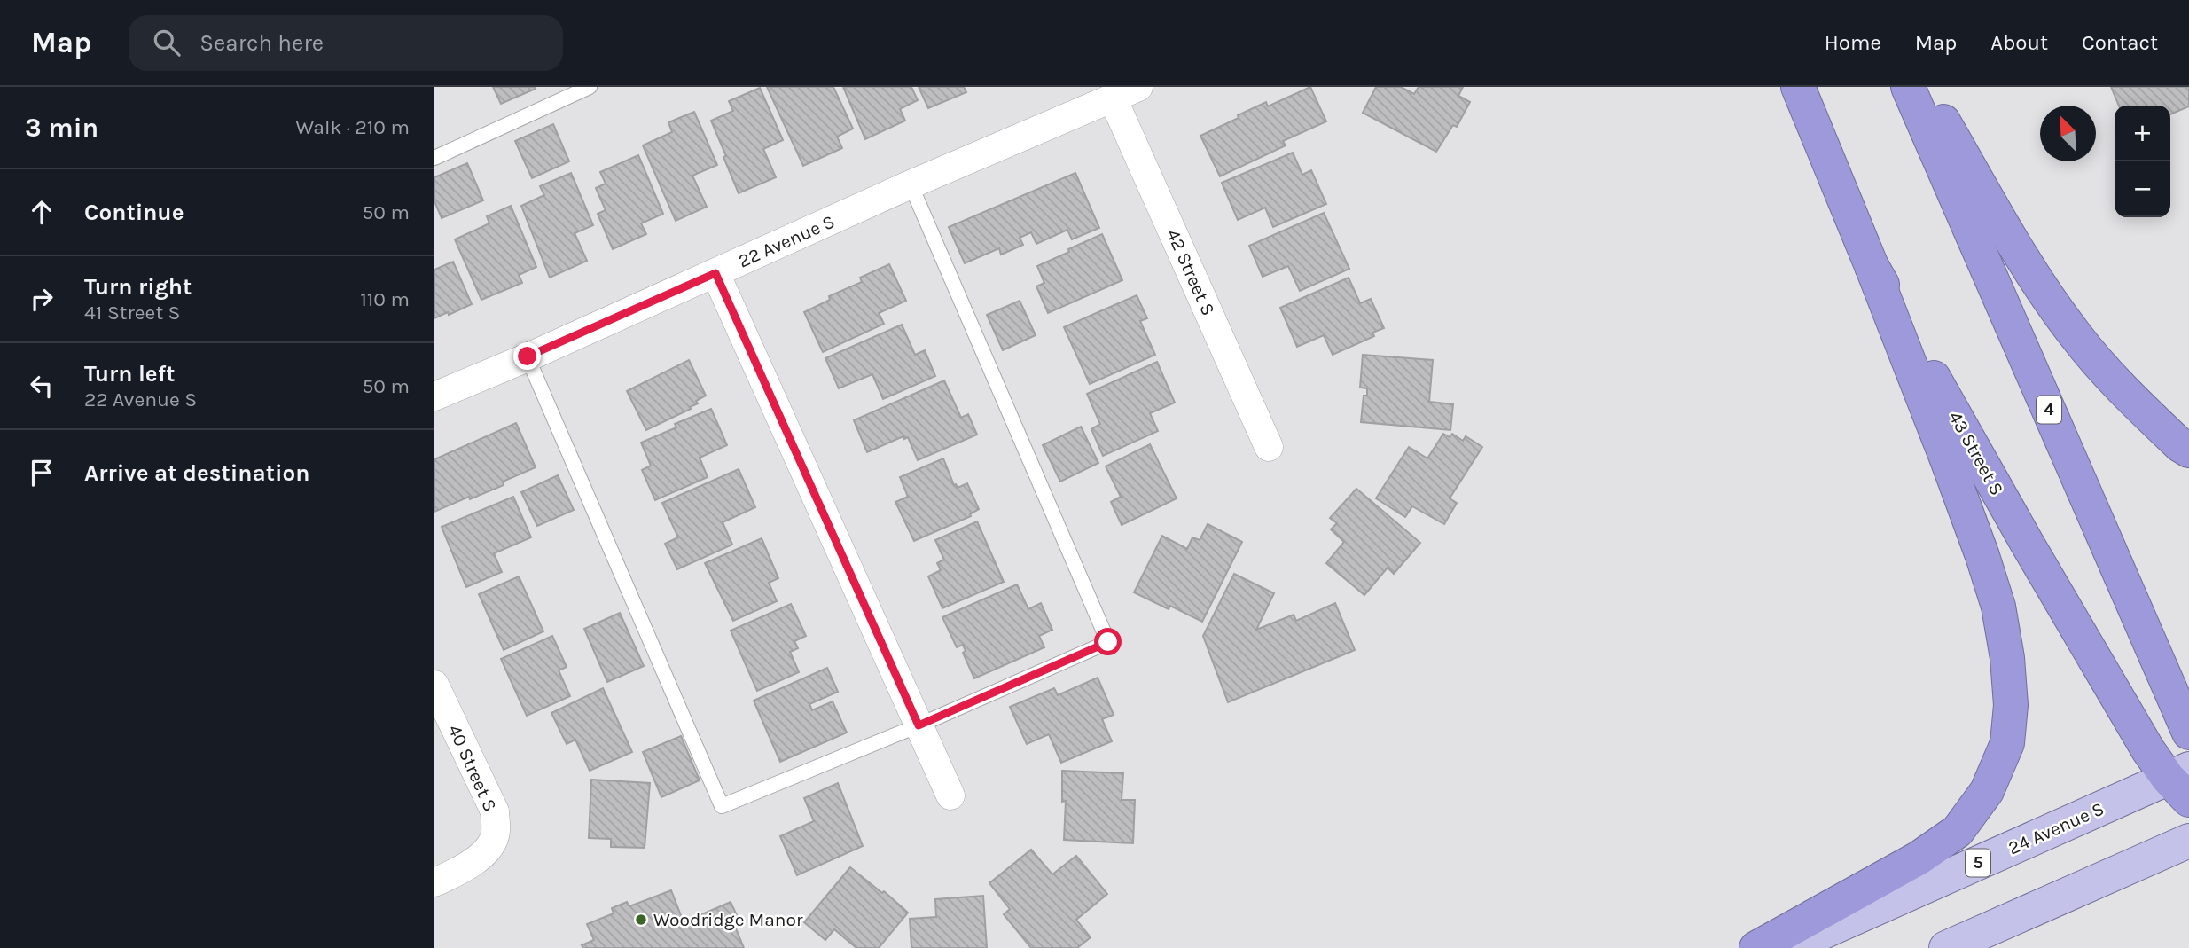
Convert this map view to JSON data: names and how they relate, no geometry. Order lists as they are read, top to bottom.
{
  "streets": {
    "highway": ["4", "43 Street S"],
    "main road": ["24 Avenue S", "5"],
    "street": ["22 Avenue S", "42 Street S", "40 Street S"]
  },
  "crossings": [
    ["22 Avenue S", "42 Street S"],
    ["43 Street S", "24 Avenue S"]
  ],
  "places": ["Woodridge Manor"],
  "north": "top left",
  "page": {
    "header": "Map",
    "search": "Search here",
    "nav": [
      "Home",
      "Map",
      "About",
      "Contact"
    ],
    "heading": ["3 min", "Walk · 210 m"],
    "map_buttons": ["+", "−"],
    "list": [
      ["Continue", "50 m"],
      ["Turn right", "41 Street S", "110 m"],
      ["Turn left", "22 Avenue S", "50 m"],
      "Arrive at destination"
    ]
  }
}
